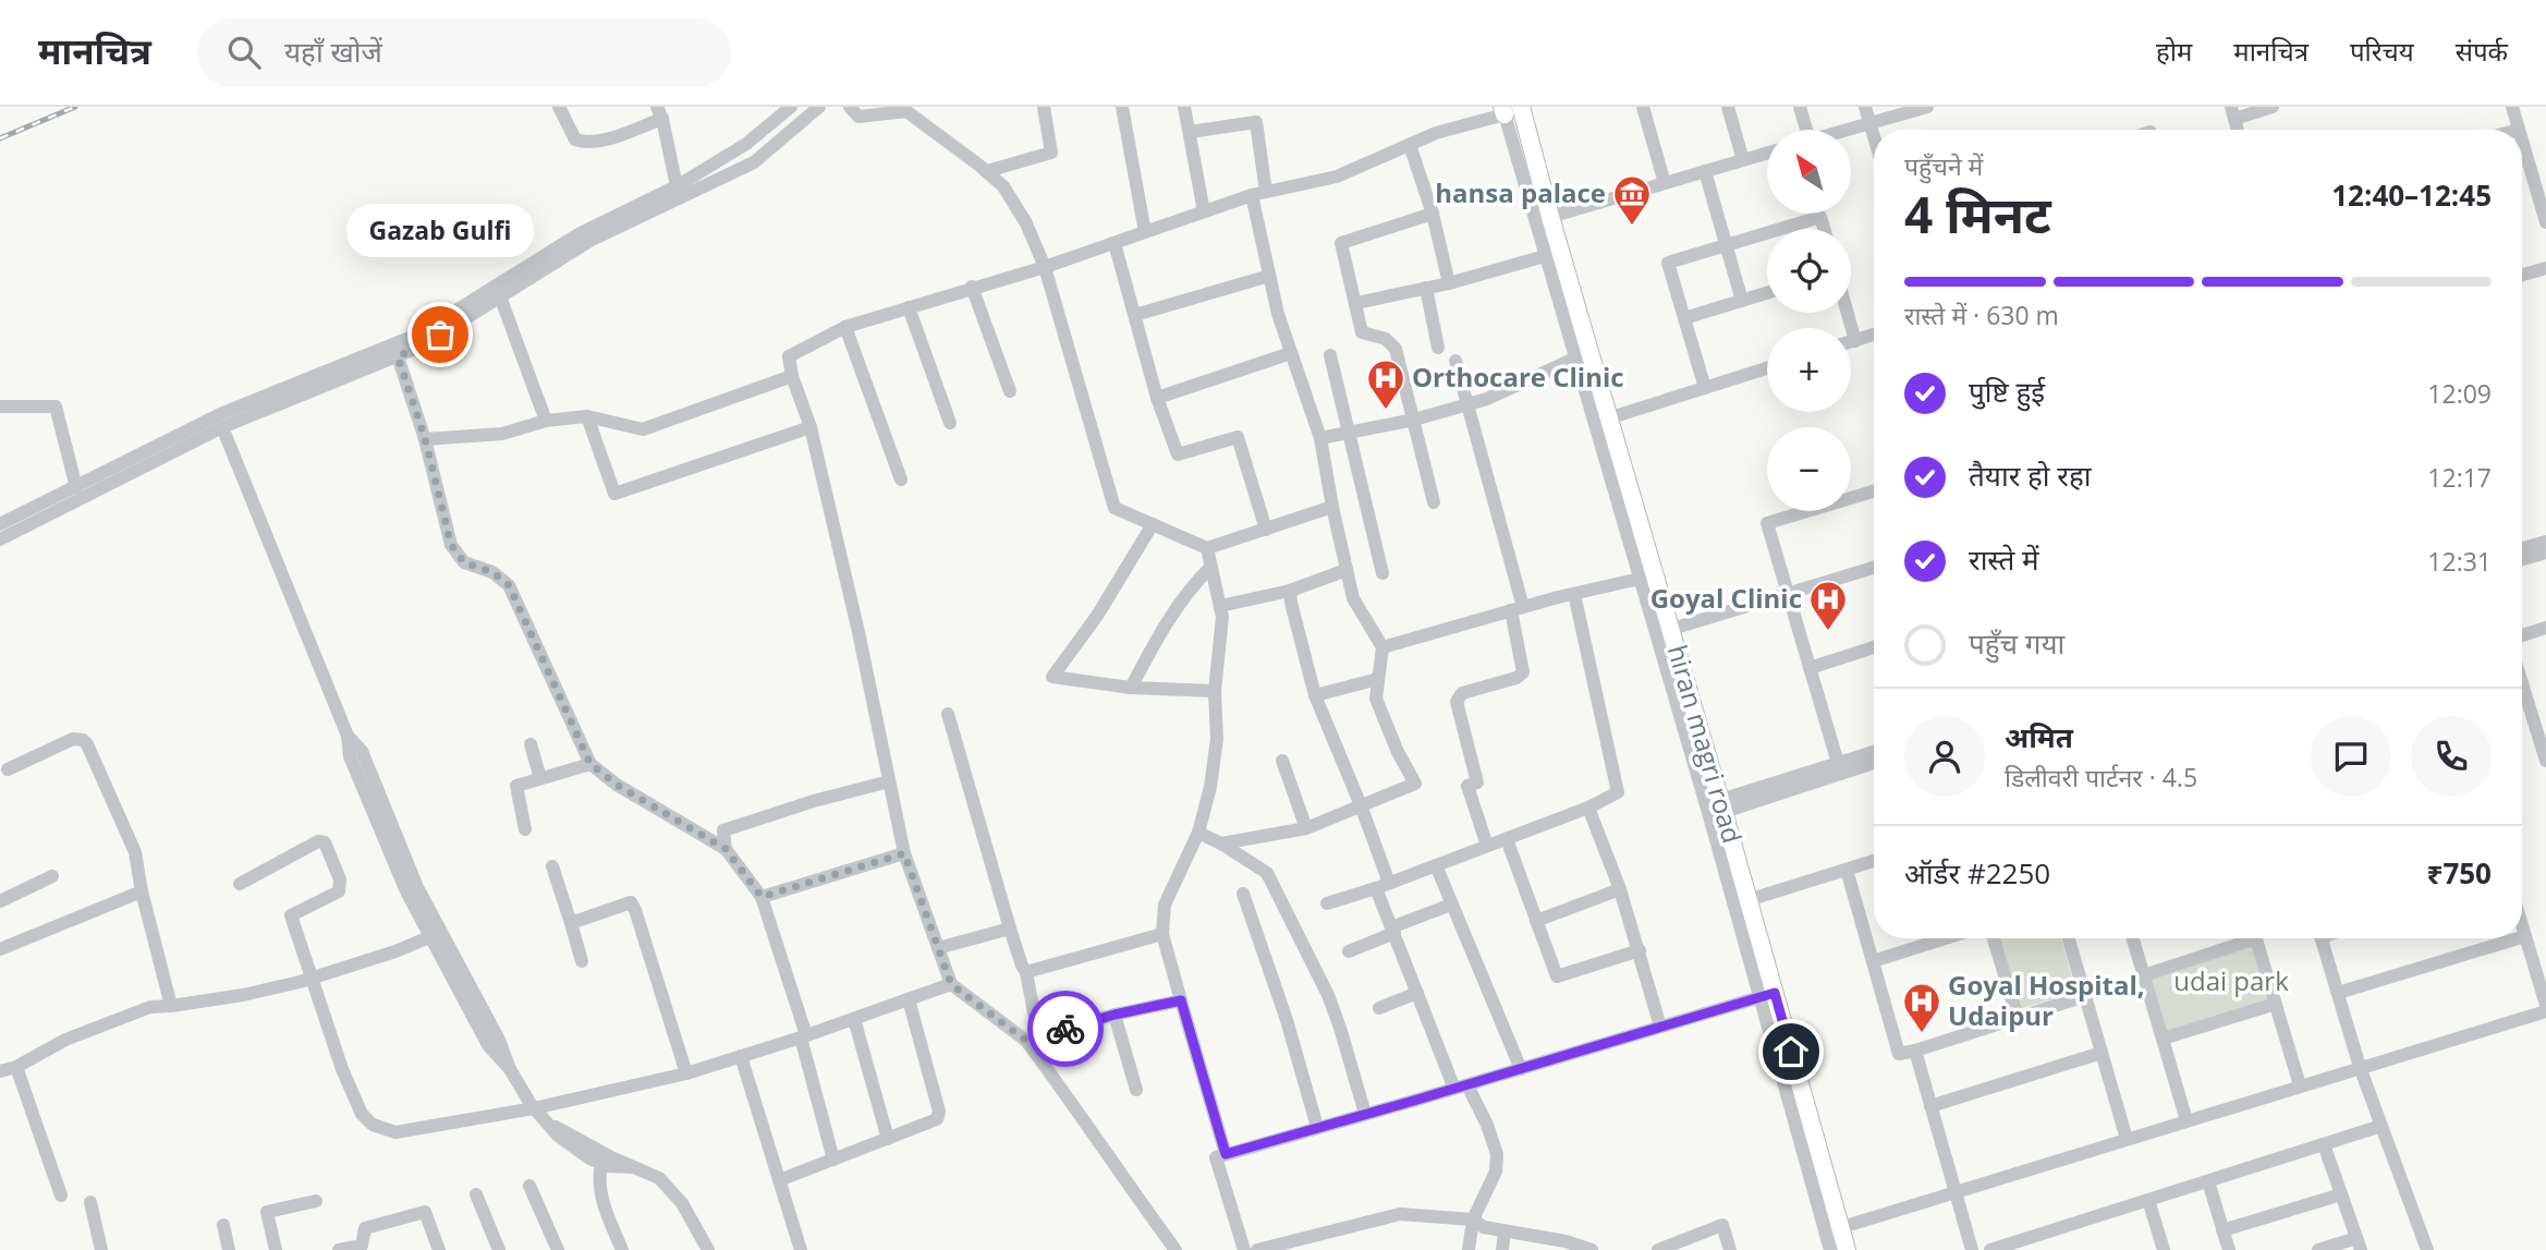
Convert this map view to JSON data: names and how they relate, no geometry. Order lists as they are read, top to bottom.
{
  "streets": {
    "main road": ["hiran magri road"]
  },
  "parks": ["udai park"],
  "places": {
    "museum": ["hansa palace"],
    "other": ["Gazab Gulfi"],
    "hospital": ["Orthocare Clinic", "Goyal Clinic", "Goyal Hospital, Udaipur"]
  },
  "north": "top left",
  "page": {
    "header": "मानचित्र",
    "search": "यहाँ खोजें",
    "nav": [
      "होम",
      "मानचित्र",
      "परिचय",
      "संपर्क"
    ],
    "map_buttons": ["+", "−"],
    "heading": ["4 मिनट", "पहुँचने में", "12:40–12:45"],
    "panel": [
      "अमित",
      "डिलीवरी पार्टनर · 4.5",
      "ऑर्डर #2250",
      "₹750"
    ],
    "bubble": "Gazab Gulfi",
    "bar": "रास्ते में · 630 m",
    "list": [
      ["पुष्टि हुई", "12:09"],
      ["तैयार हो रहा", "12:17"],
      ["रास्ते में", "12:31"],
      "पहुँच गया"
    ]
  }
}
